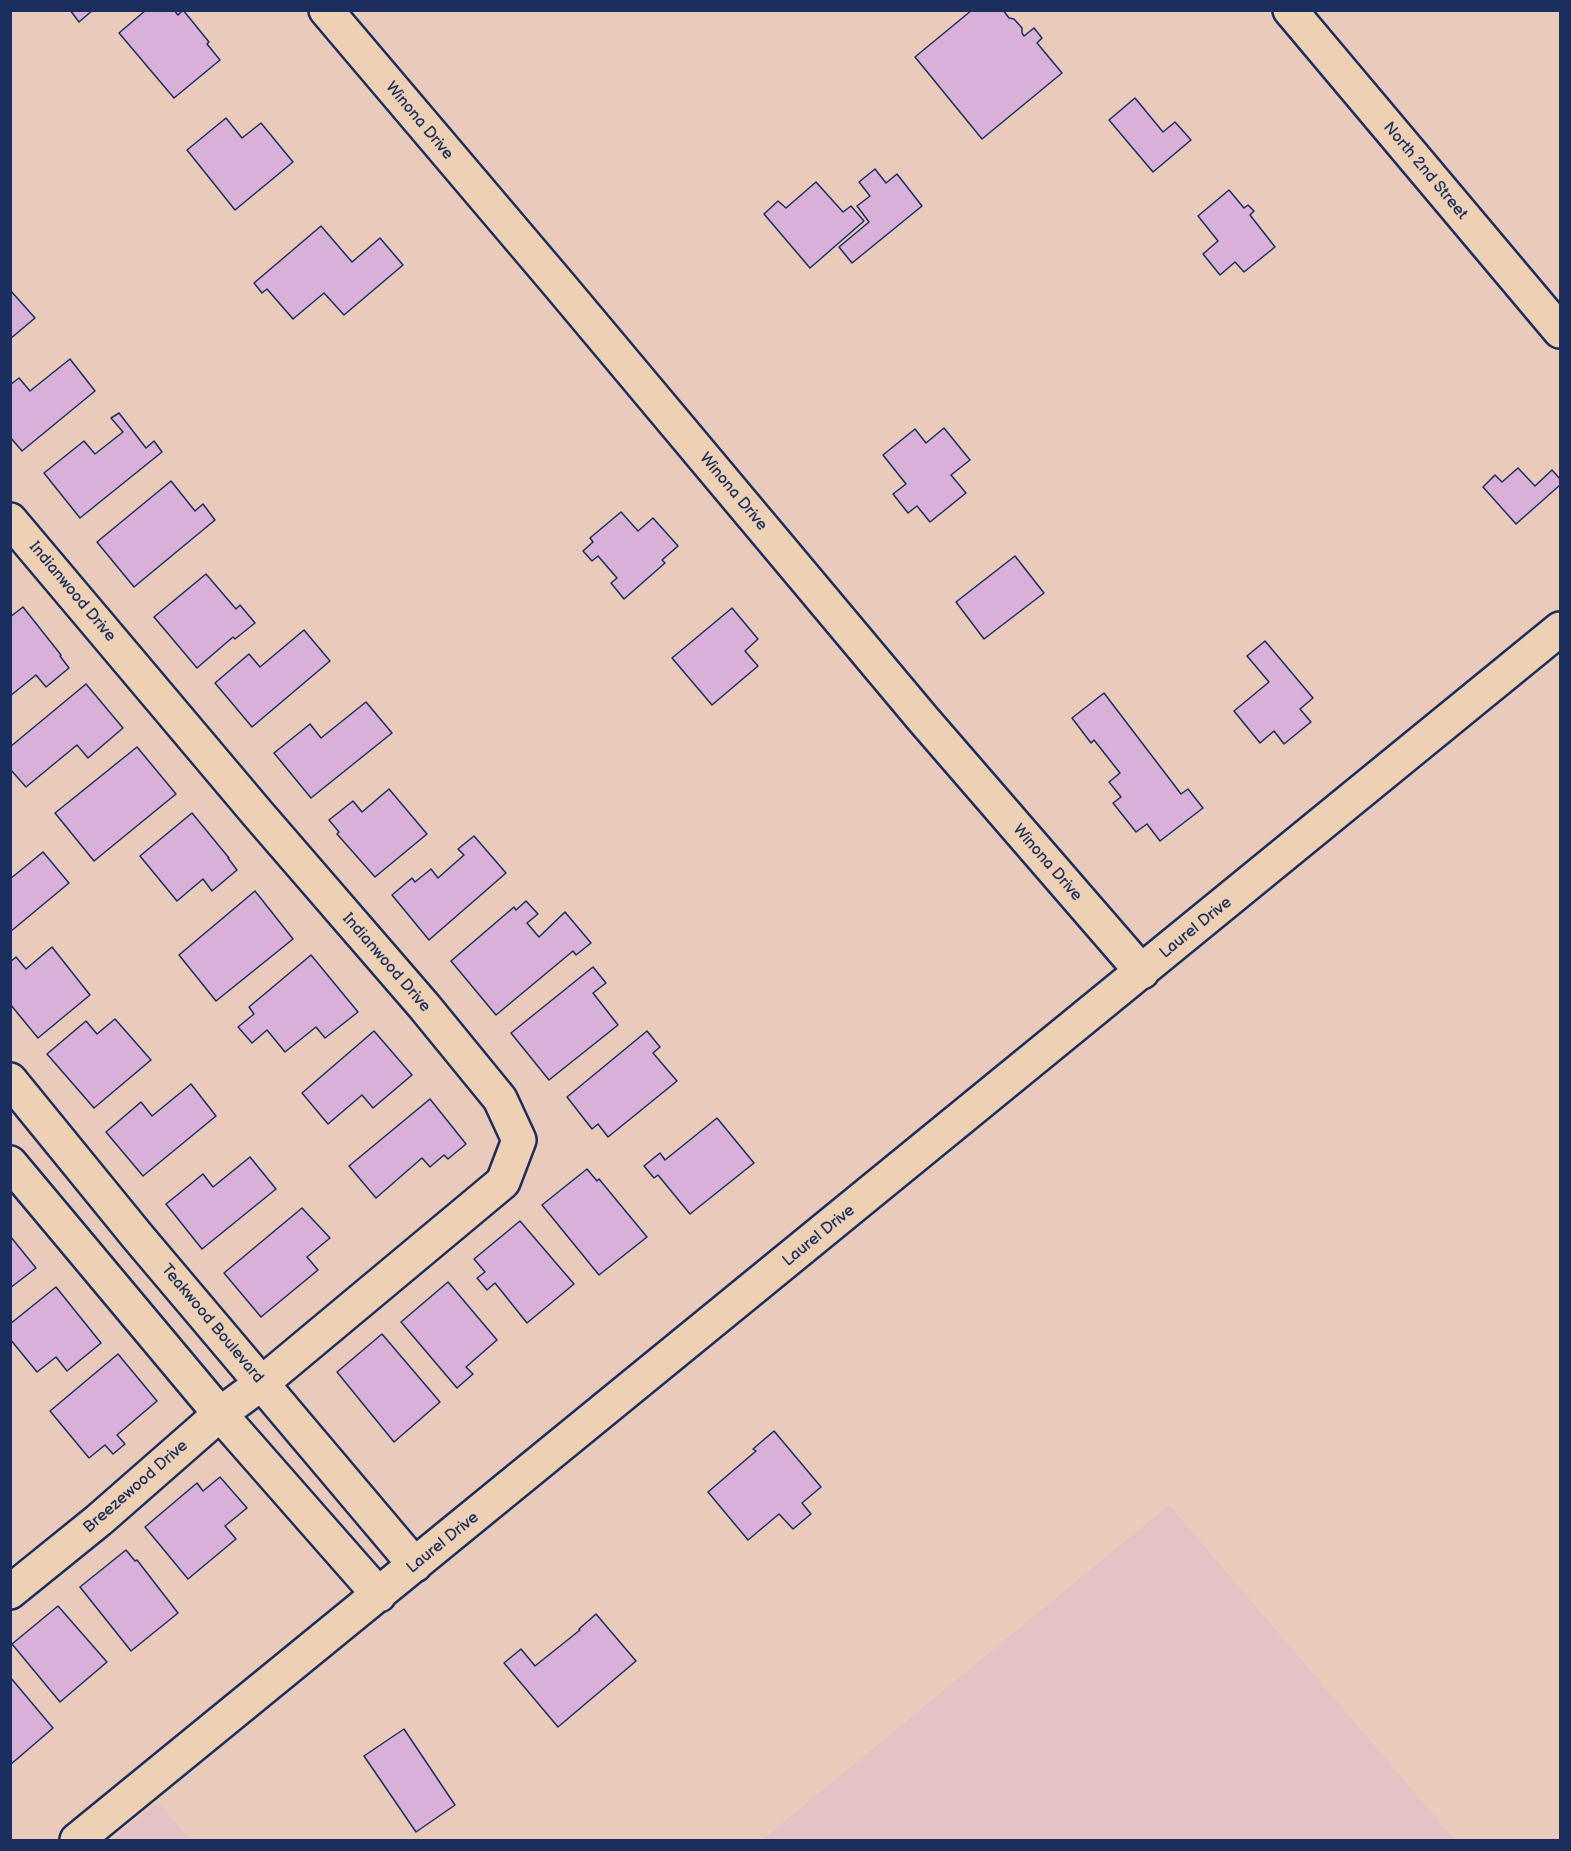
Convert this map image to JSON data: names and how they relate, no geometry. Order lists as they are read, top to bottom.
{
  "streets": {
    "street": [
      "Winona Drive",
      "North 2nd Street",
      "Indianwood Drive",
      "Laurel Drive",
      "Teakwood Boulevard",
      "Breezewood Drive"
    ]
  },
  "crossings": [
    ["Winona Drive", "Laurel Drive"],
    ["Indianwood Drive", "Teakwood Boulevard"],
    ["Indianwood Drive", "Breezewood Drive"],
    ["Laurel Drive", "Teakwood Boulevard"],
    ["Teakwood Boulevard", "Breezewood Drive"]
  ]
}
